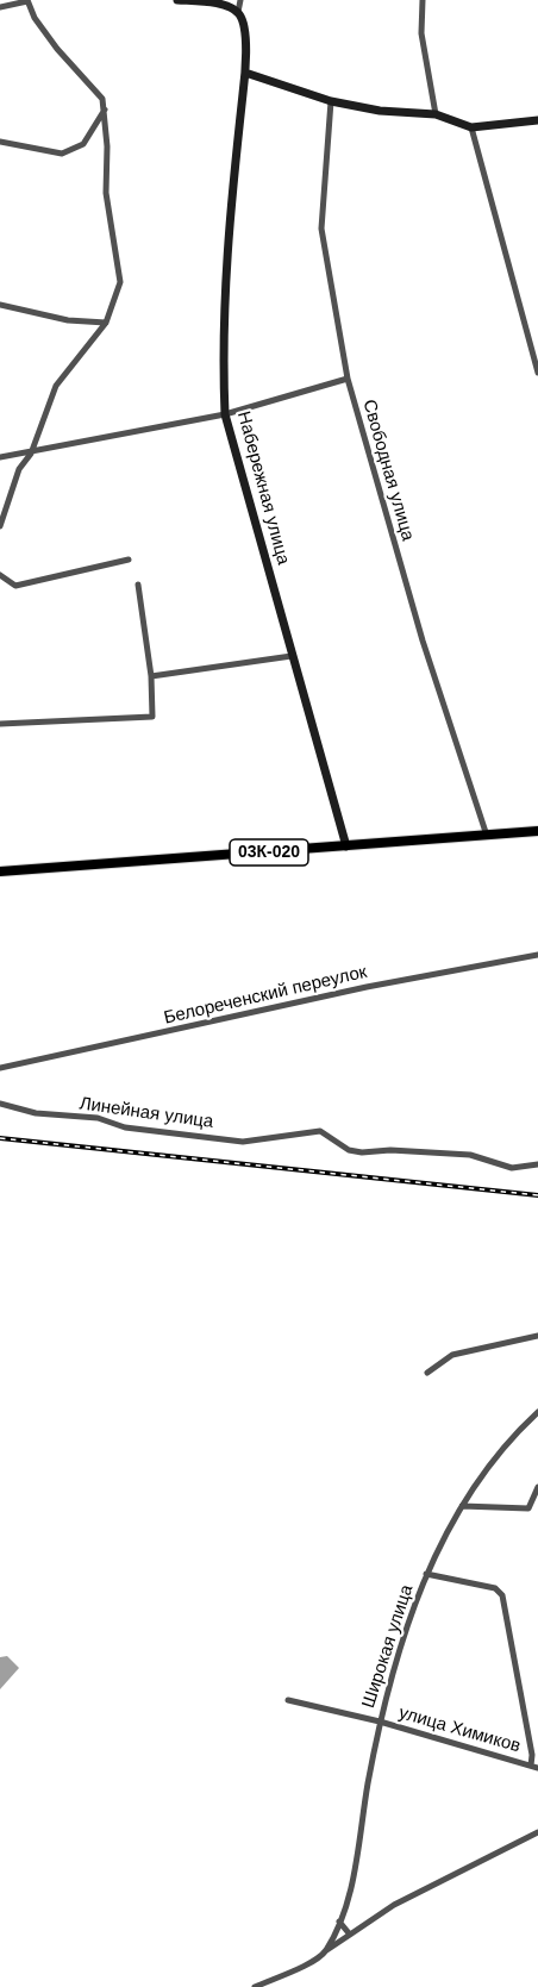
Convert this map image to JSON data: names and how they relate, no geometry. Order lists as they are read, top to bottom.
{
  "streets": {
    "main road": ["03К-020"],
    "street": [
      "Свободная улица",
      "Набережная улица",
      "Белореченский переулок",
      "Линейная улица",
      "Широкая улица",
      "улица Химиков"
    ]
  },
  "crossings": [
    ["Свободная улица", "03К-020"],
    ["Набережная улица", "03К-020"],
    ["Широкая улица", "улица Химиков"]
  ]
}
